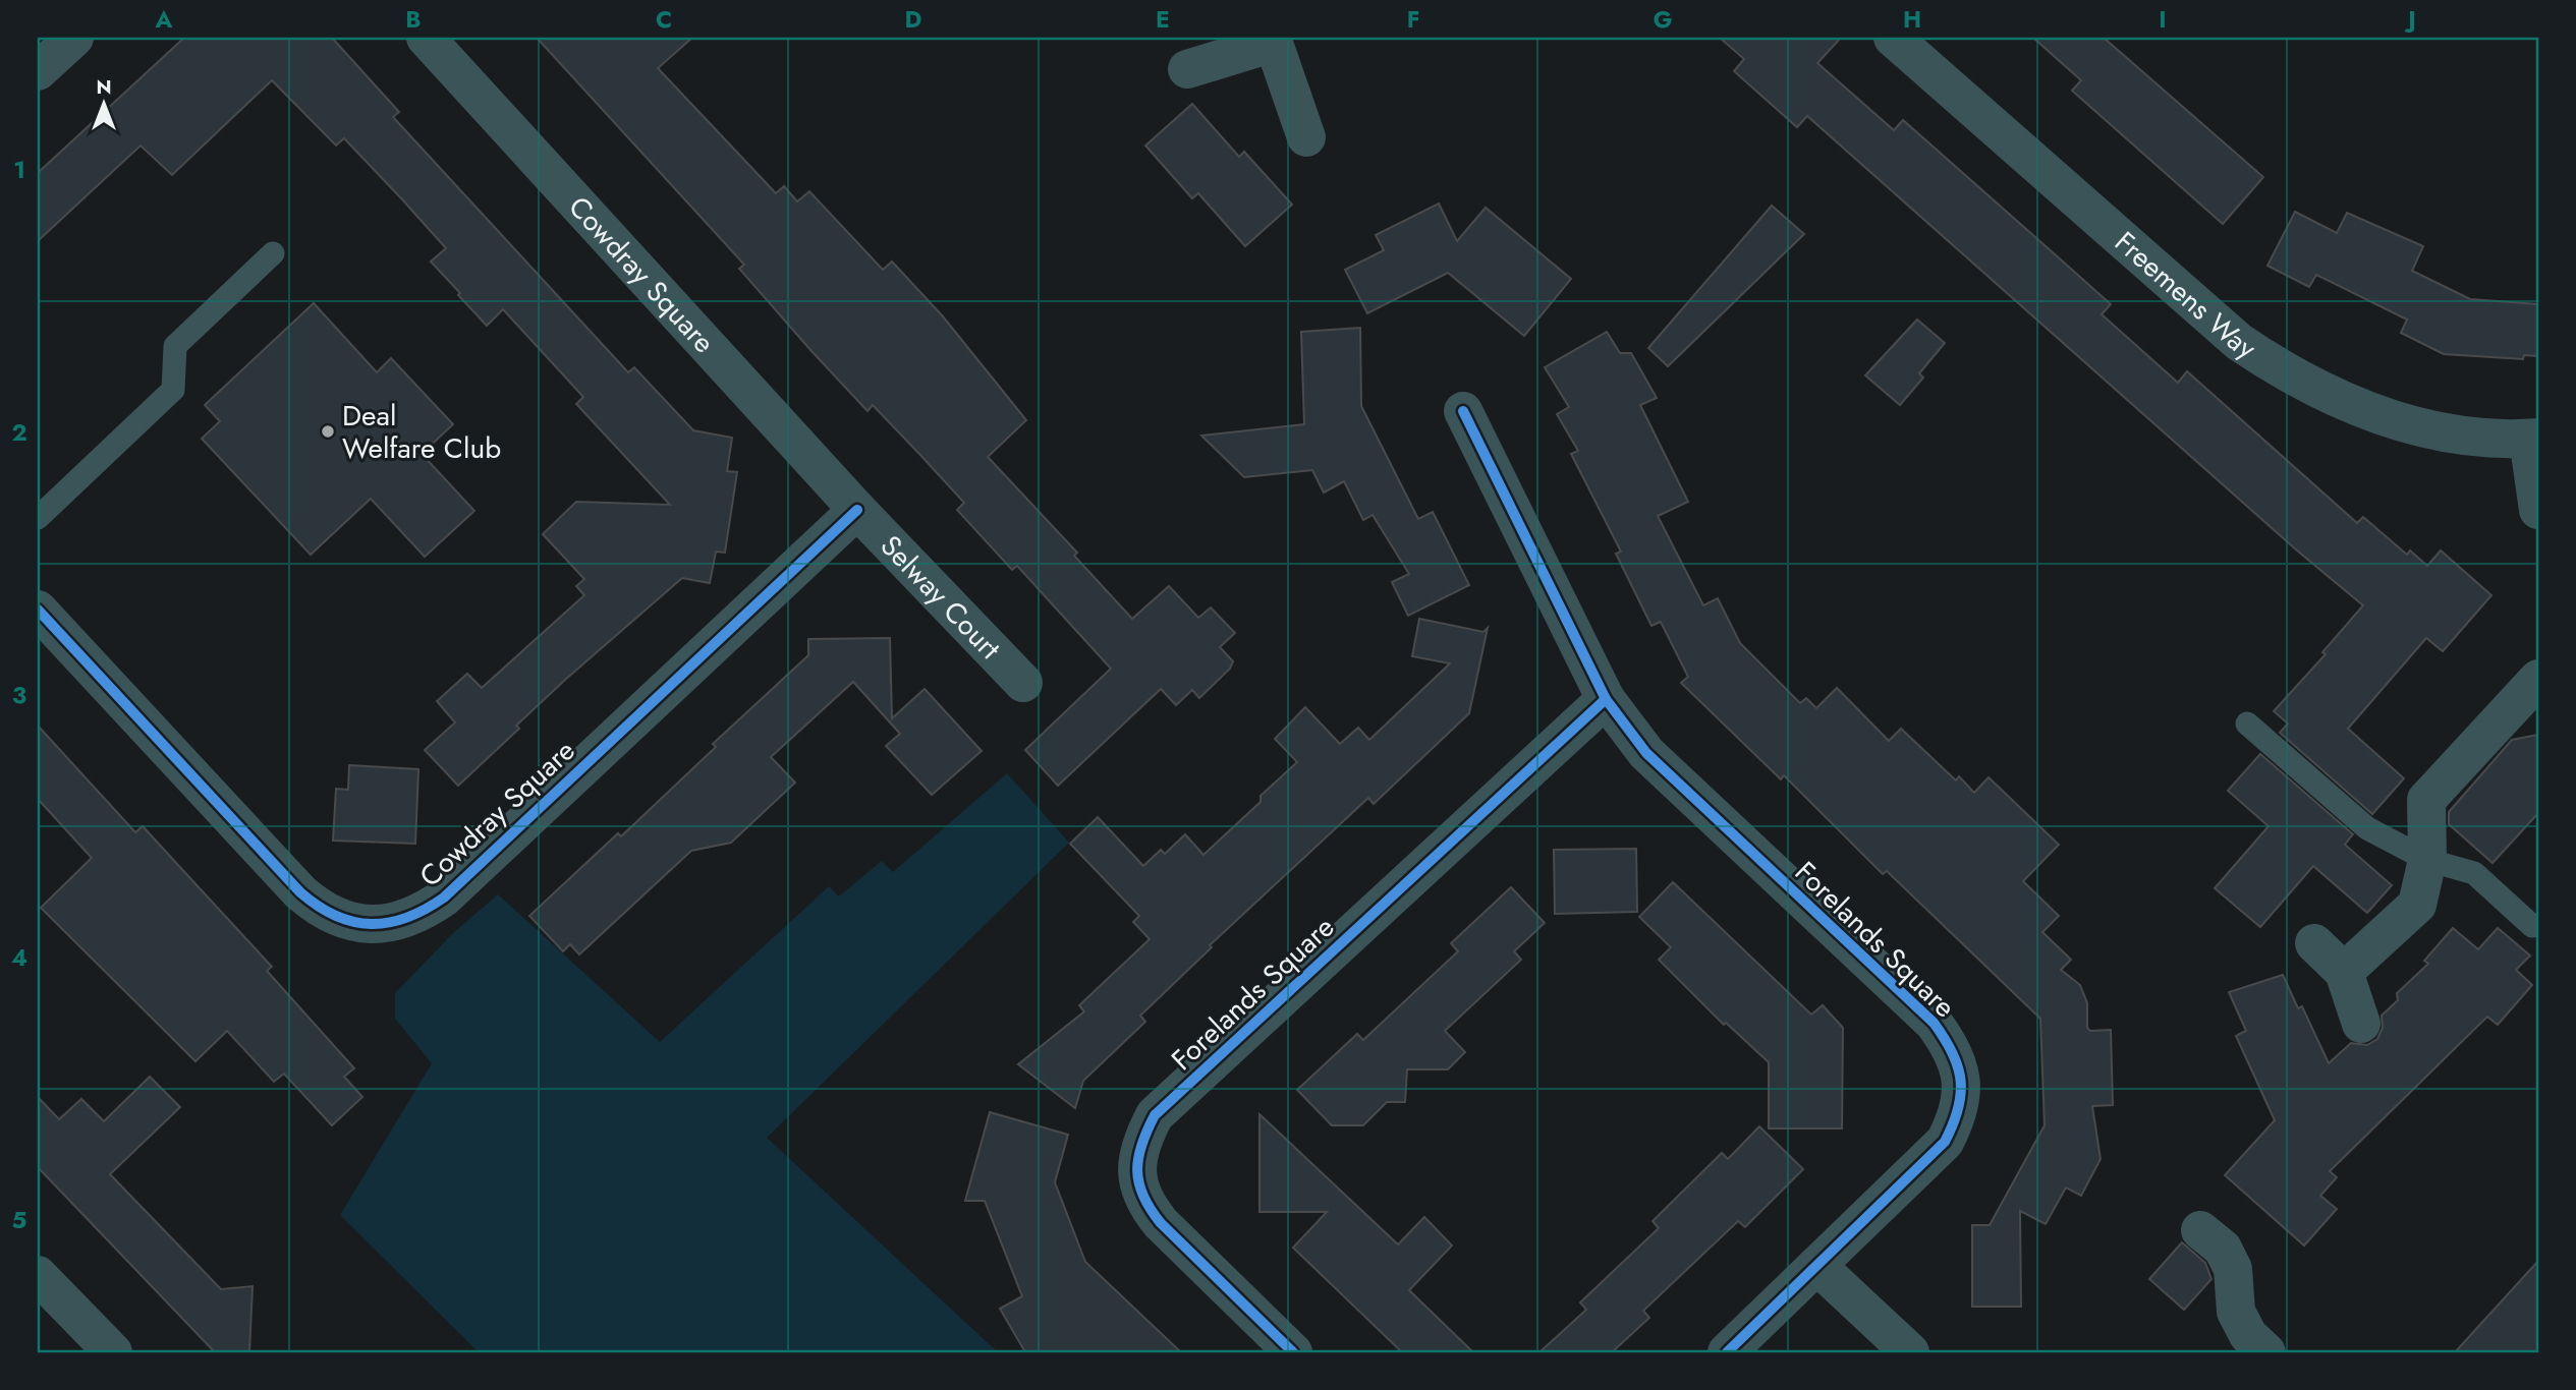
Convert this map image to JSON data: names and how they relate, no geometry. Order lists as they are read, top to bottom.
{
  "streets": {
    "street": [
      "Cowdray Square",
      "Freemens Way",
      "Selway Court",
      "Forelands Square"
    ]
  },
  "crossings": [
    ["Cowdray Square", "Selway Court"]
  ],
  "places": ["Deal Welfare Club"],
  "north": "top",
  "grid": {
    "columns": [
      "A",
      "B",
      "C",
      "D",
      "E",
      "F",
      "G",
      "H",
      "I",
      "J"
    ],
    "rows": [
      "1",
      "2",
      "3",
      "4",
      "5"
    ]
  }
}
